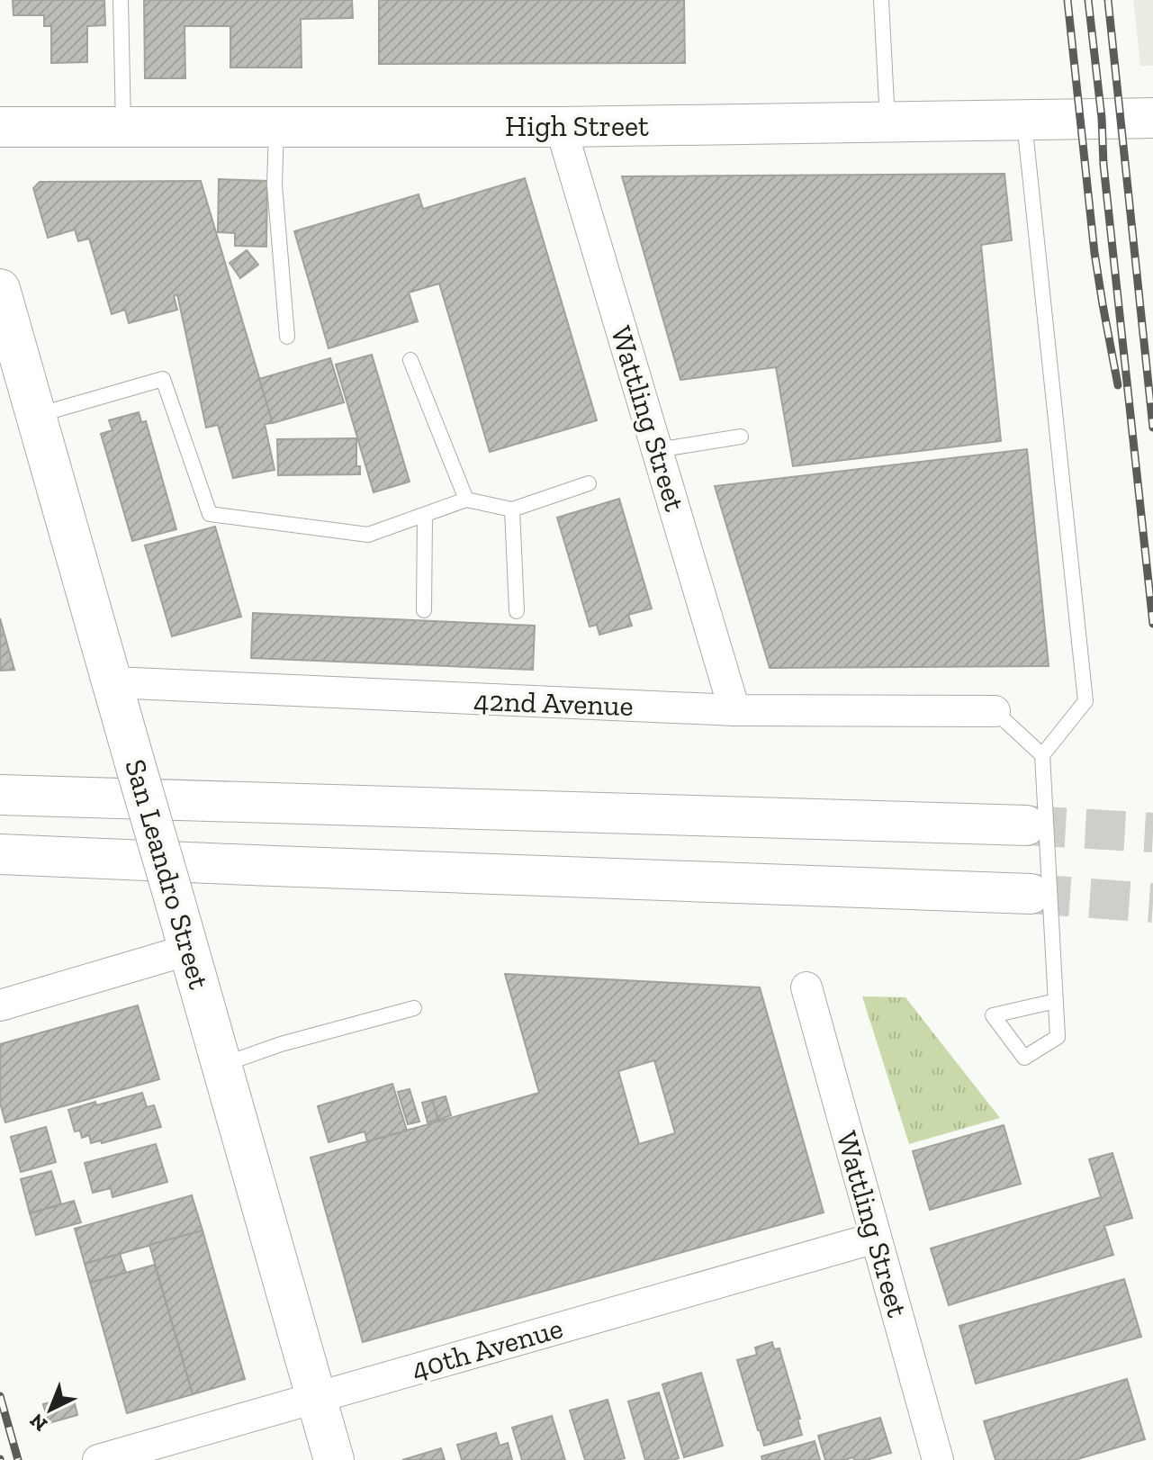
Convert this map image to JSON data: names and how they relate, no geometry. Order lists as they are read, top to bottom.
{
  "streets": {
    "main road": ["High Street", "San Leandro Street"],
    "street": ["Wattling Street", "42nd Avenue", "40th Avenue"]
  },
  "crossings": [
    ["High Street", "Wattling Street"],
    ["Wattling Street", "42nd Avenue"],
    ["Wattling Street", "40th Avenue"],
    ["42nd Avenue", "San Leandro Street"],
    ["San Leandro Street", "40th Avenue"]
  ],
  "north": "bottom left"
}
